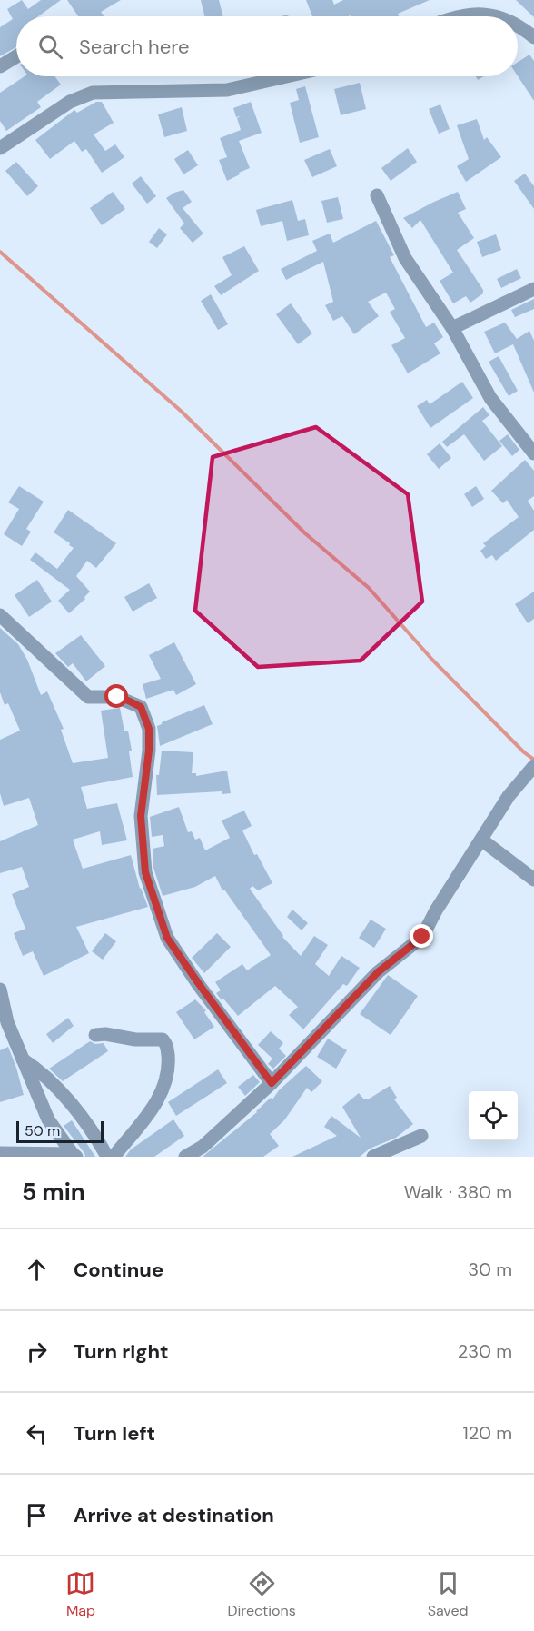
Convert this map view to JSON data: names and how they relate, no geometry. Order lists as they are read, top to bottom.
{
  "scale_bar": "50 m",
  "page": {
    "search": "Search here",
    "scale": "50 m",
    "heading": ["5 min", "Walk · 380 m"],
    "list": [
      ["Continue", "30 m"],
      ["Turn right", "230 m"],
      ["Turn left", "120 m"],
      "Arrive at destination"
    ],
    "nav": ["Map", "Directions", "Saved"]
  }
}
